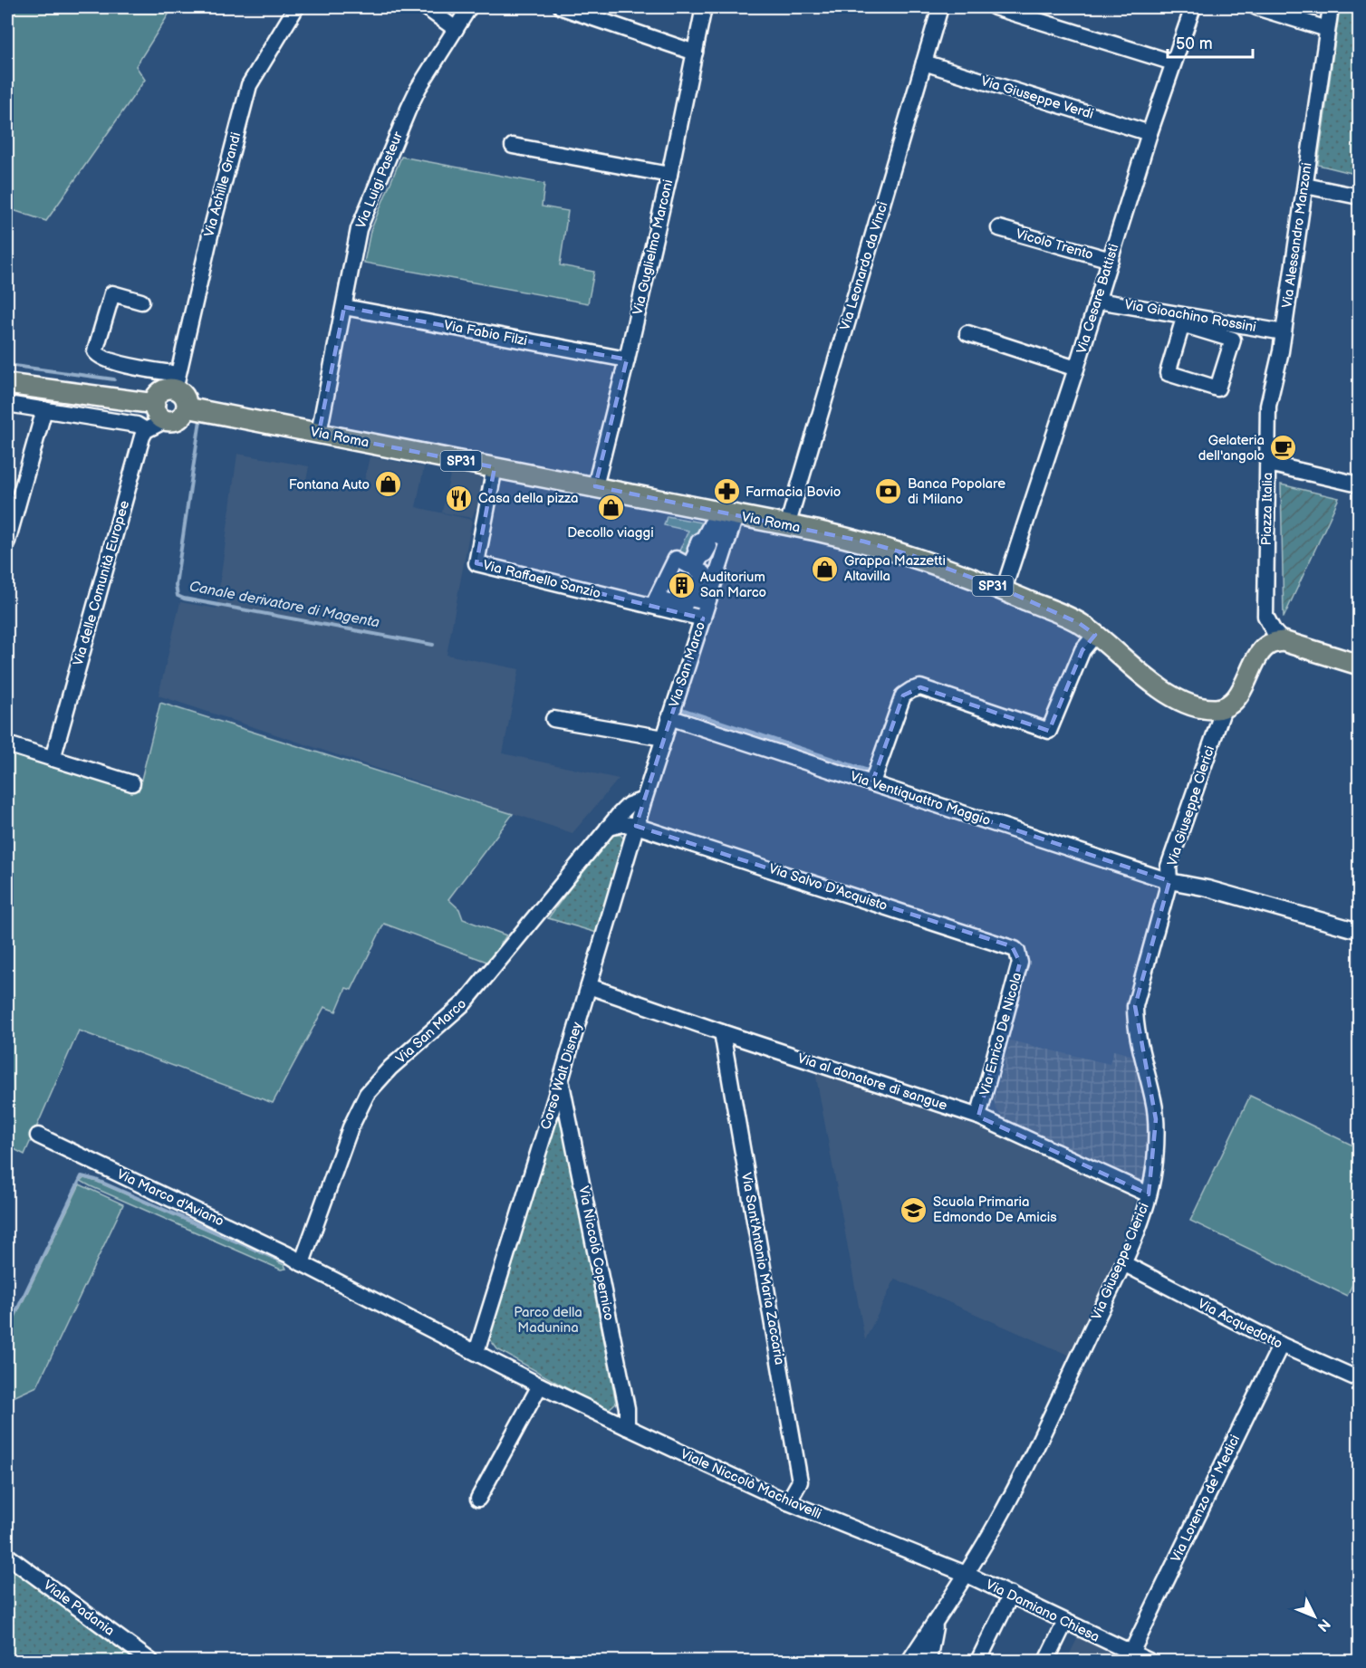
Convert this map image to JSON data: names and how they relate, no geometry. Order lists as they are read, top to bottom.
{
  "streets": {
    "main road": ["Via Roma", "SP31", "Via Giuseppe Clerici"],
    "street": [
      "Via Giuseppe Verdi",
      "Via Luigi Pasteur",
      "Via Achille Grandi",
      "Via Alessandro Manzoni",
      "Vicolo Trento",
      "Via Guglielmo Marconi",
      "Via Leonardo da Vinci",
      "Via Cesare Battisti",
      "Via Gioachino Rossini",
      "Via Fabio Filzi",
      "Piazza Italia",
      "Via Raffaello Sanzio",
      "Via delle Comunità Europee",
      "Via San Marco",
      "Via Ventiquattro Maggio",
      "Via Salvo D'Acquisto",
      "Via Enrico De Nicola",
      "Corso Walt Disney",
      "Via al donatore di sangue",
      "Via Marco d'Aviano",
      "Via Niccolò Copernico",
      "Via Sant'Antonio Maria Zaccaria",
      "Via Acquedotto",
      "Viale Niccolò Machiavelli",
      "Via Lorenzo de' Medici",
      "Viale Padania",
      "Via Damiano Chiesa"
    ]
  },
  "crossings": [
    ["Via Giuseppe Verdi", "Via Leonardo da Vinci"],
    ["Via Giuseppe Verdi", "Via Cesare Battisti"],
    ["Via Luigi Pasteur", "Via Fabio Filzi"],
    ["Via Luigi Pasteur", "Via Roma"],
    ["Via Achille Grandi", "Via Roma"],
    ["Via Alessandro Manzoni", "Via Gioachino Rossini"],
    ["Via Alessandro Manzoni", "Piazza Italia"],
    ["Vicolo Trento", "Via Cesare Battisti"],
    ["Via Guglielmo Marconi", "Via Fabio Filzi"],
    ["Via Guglielmo Marconi", "Via Roma"],
    ["Via Leonardo da Vinci", "Via Roma"],
    ["Via Cesare Battisti", "Via Gioachino Rossini"],
    ["Via Cesare Battisti", "Via Roma"],
    ["Via Roma", "Via Raffaello Sanzio"],
    ["Via Roma", "Via San Marco"],
    ["Via Roma", "Via Giuseppe Clerici"],
    ["Piazza Italia", "Via Giuseppe Clerici"],
    ["Via Raffaello Sanzio", "Via San Marco"],
    ["Via San Marco", "Via Ventiquattro Maggio"],
    ["Via San Marco", "Corso Walt Disney"],
    ["Via San Marco", "Via Marco d'Aviano"],
    ["Via San Marco", "Viale Niccolò Machiavelli"],
    ["Via Ventiquattro Maggio", "Via Giuseppe Clerici"],
    ["Via Giuseppe Clerici", "Via al donatore di sangue"],
    ["Via Giuseppe Clerici", "Via Acquedotto"],
    ["Via Giuseppe Clerici", "Viale Niccolò Machiavelli"],
    ["Via Giuseppe Clerici", "Via Damiano Chiesa"],
    ["Via Salvo D'Acquisto", "Via Enrico De Nicola"],
    ["Via Salvo D'Acquisto", "Corso Walt Disney"],
    ["Via Enrico De Nicola", "Via al donatore di sangue"],
    ["Corso Walt Disney", "Via al donatore di sangue"],
    ["Corso Walt Disney", "Via Niccolò Copernico"],
    ["Corso Walt Disney", "Viale Niccolò Machiavelli"],
    ["Via al donatore di sangue", "Via Sant'Antonio Maria Zaccaria"],
    ["Via Marco d'Aviano", "Viale Niccolò Machiavelli"],
    ["Via Niccolò Copernico", "Viale Niccolò Machiavelli"],
    ["Via Sant'Antonio Maria Zaccaria", "Viale Niccolò Machiavelli"],
    ["Via Acquedotto", "Via Lorenzo de' Medici"],
    ["Viale Niccolò Machiavelli", "Via Damiano Chiesa"],
    ["Via Lorenzo de' Medici", "Via Damiano Chiesa"]
  ],
  "water": ["Canale derivatore di Magenta"],
  "parks": ["Parco della Madunina"],
  "places": {
    "cafe": ["Gelateria dell'angolo"],
    "shop": ["Fontana Auto", "Decollo viaggi", "Grappa Mazzetti Altavilla"],
    "pharmacy": ["Farmacia Bovio"],
    "bank": ["Banca Popolare di Milano"],
    "restaurant": ["Casa della pizza"],
    "building": ["Auditorium San Marco"],
    "school or university": ["Scuola Primaria Edmondo De Amicis"]
  },
  "scale_bar": "50 m",
  "north": "bottom right"
}
